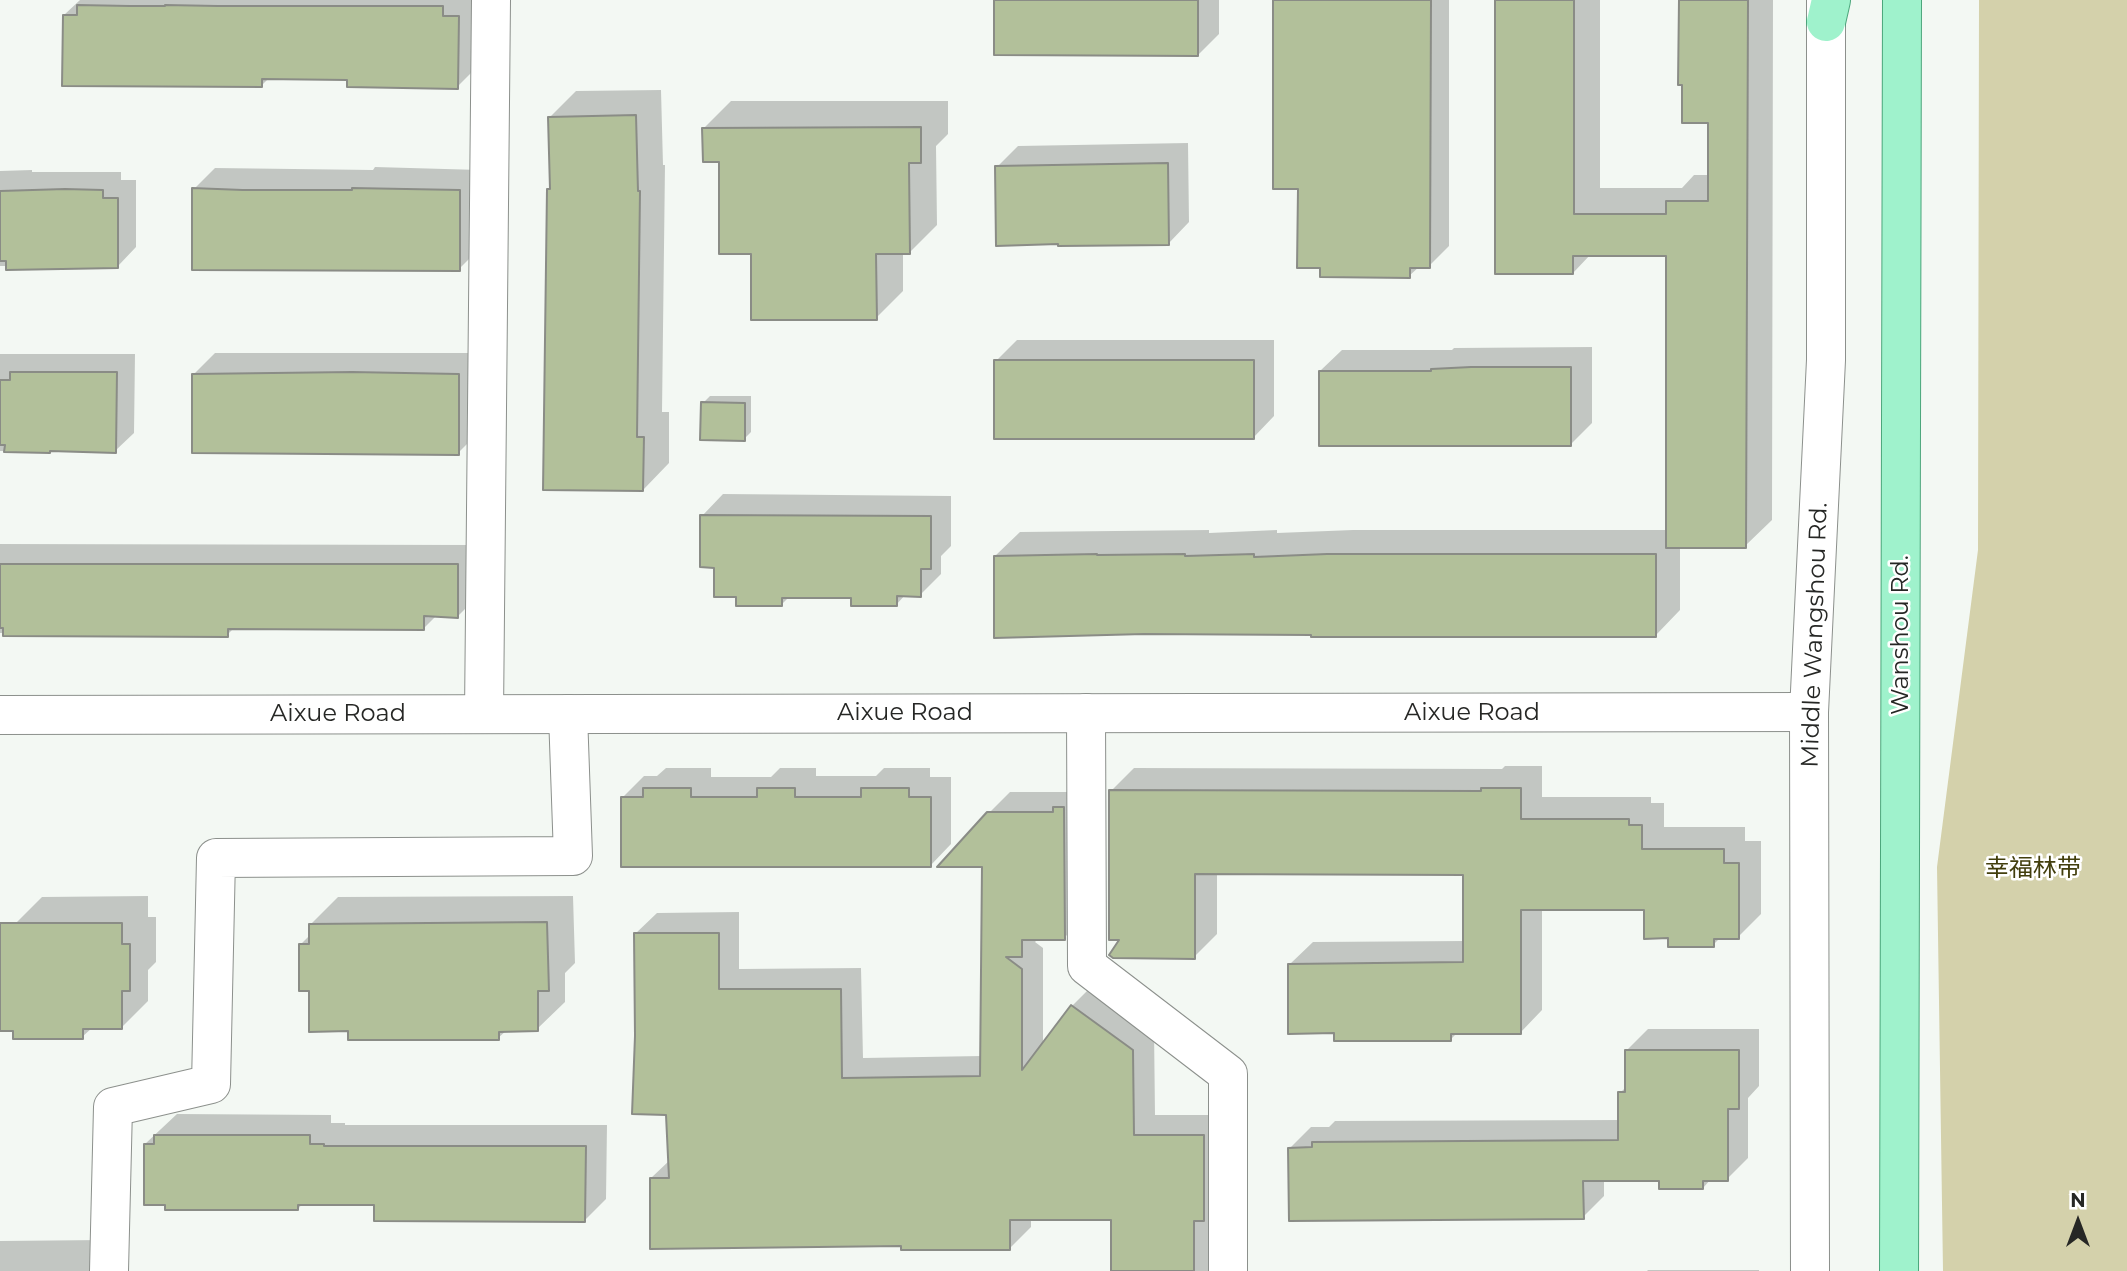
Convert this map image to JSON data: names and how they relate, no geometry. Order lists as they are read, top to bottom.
{
  "streets": {
    "main road": ["Wanshou Rd."],
    "street": ["Middle Wangshou Rd.", "Aixue Road"]
  },
  "crossings": [
    ["Middle Wangshou Rd.", "Aixue Road"]
  ],
  "parks": ["幸福林带"],
  "north": "top"
}
